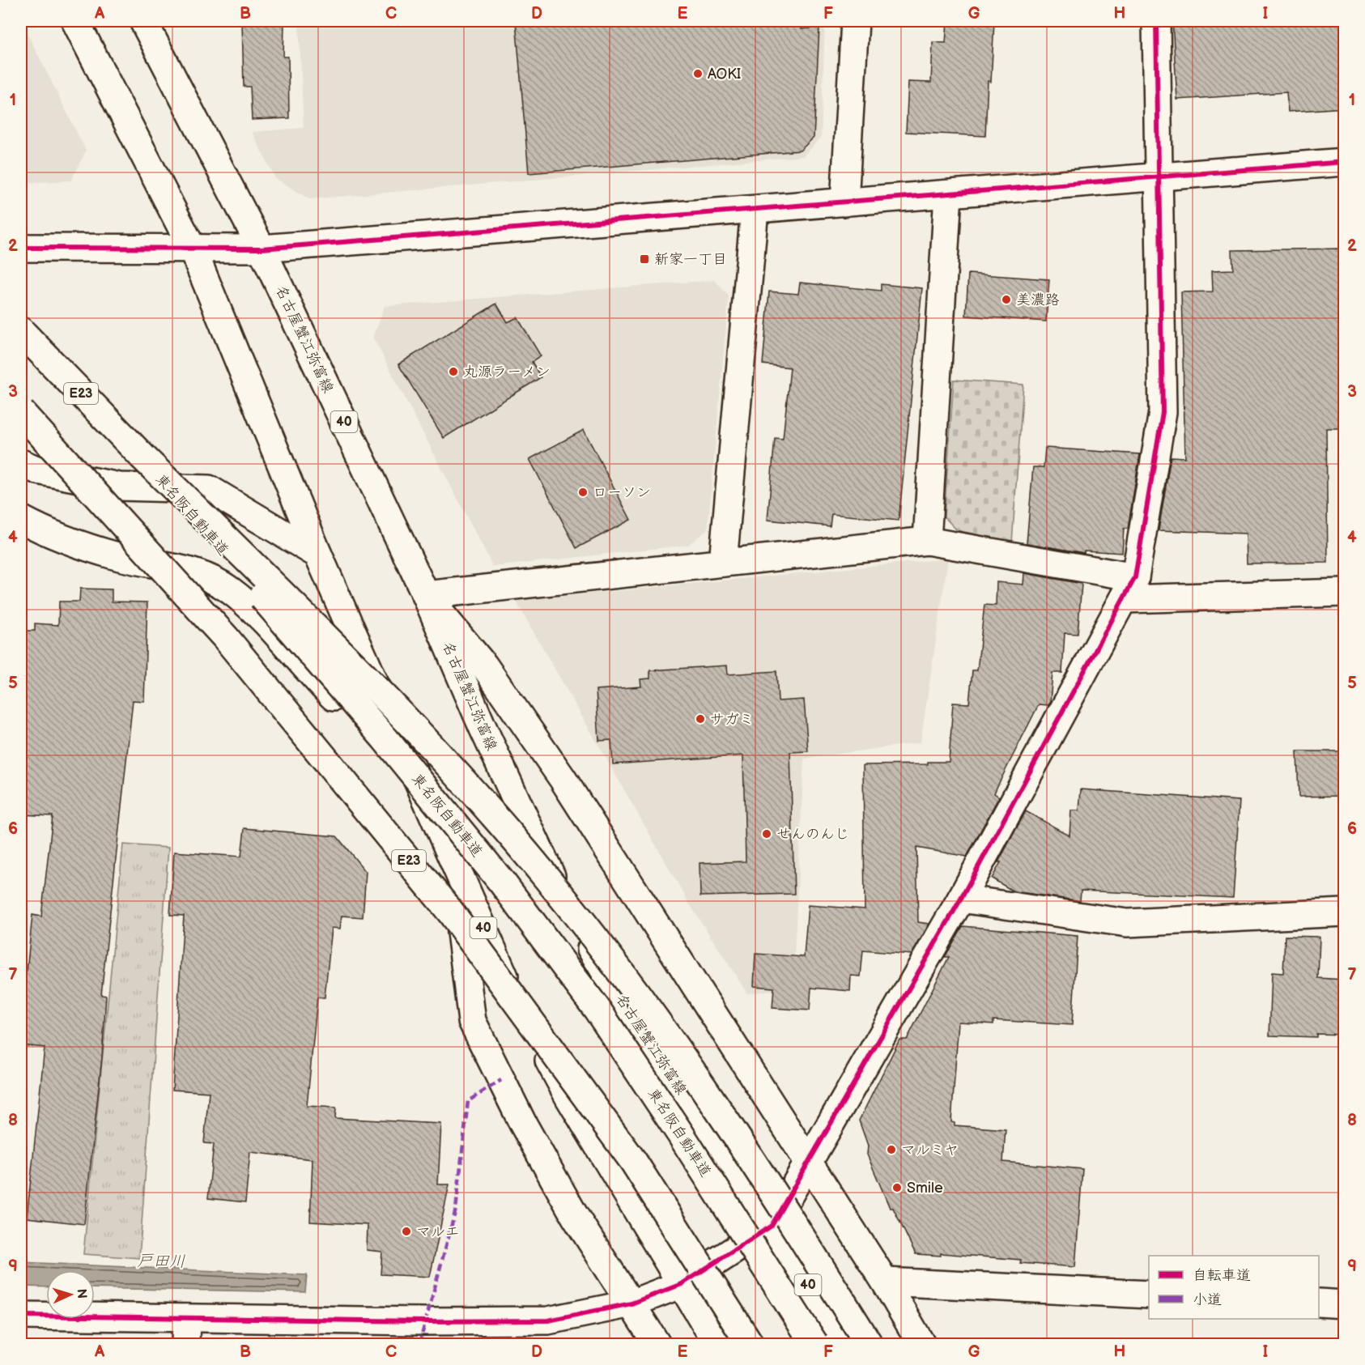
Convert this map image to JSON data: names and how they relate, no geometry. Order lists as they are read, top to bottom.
{
  "streets": {
    "main road": [
      "名古屋蟹江弥富線",
      "E23",
      "40",
      "東名阪自動車道"
    ]
  },
  "water": ["戸田川"],
  "places": {
    "other": [
      "AOKI",
      "美濃路",
      "丸源ラーメン",
      "ローソン",
      "サガミ",
      "せんのんじ",
      "マルミヤ",
      "Smile",
      "マルエ"
    ],
    "transit": ["新家一丁目"]
  },
  "legend": ["自転車道", "小道"],
  "north": "right",
  "grid": {
    "columns": [
      "A",
      "B",
      "C",
      "D",
      "E",
      "F",
      "G",
      "H",
      "I"
    ],
    "rows": [
      "1",
      "2",
      "3",
      "4",
      "5",
      "6",
      "7",
      "8",
      "9"
    ]
  }
}
